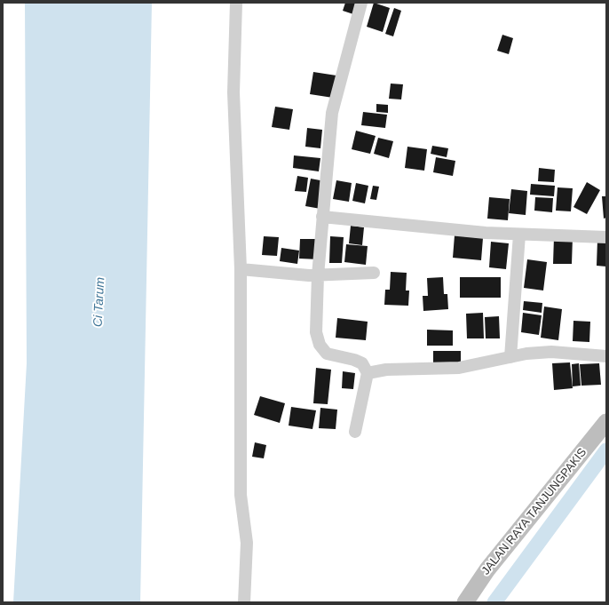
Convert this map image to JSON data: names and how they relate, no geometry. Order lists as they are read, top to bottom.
{
  "streets": {
    "street": ["JALAN RAYA TANJUNGPAKIS"]
  },
  "water": ["Ci Tarum"]
}
